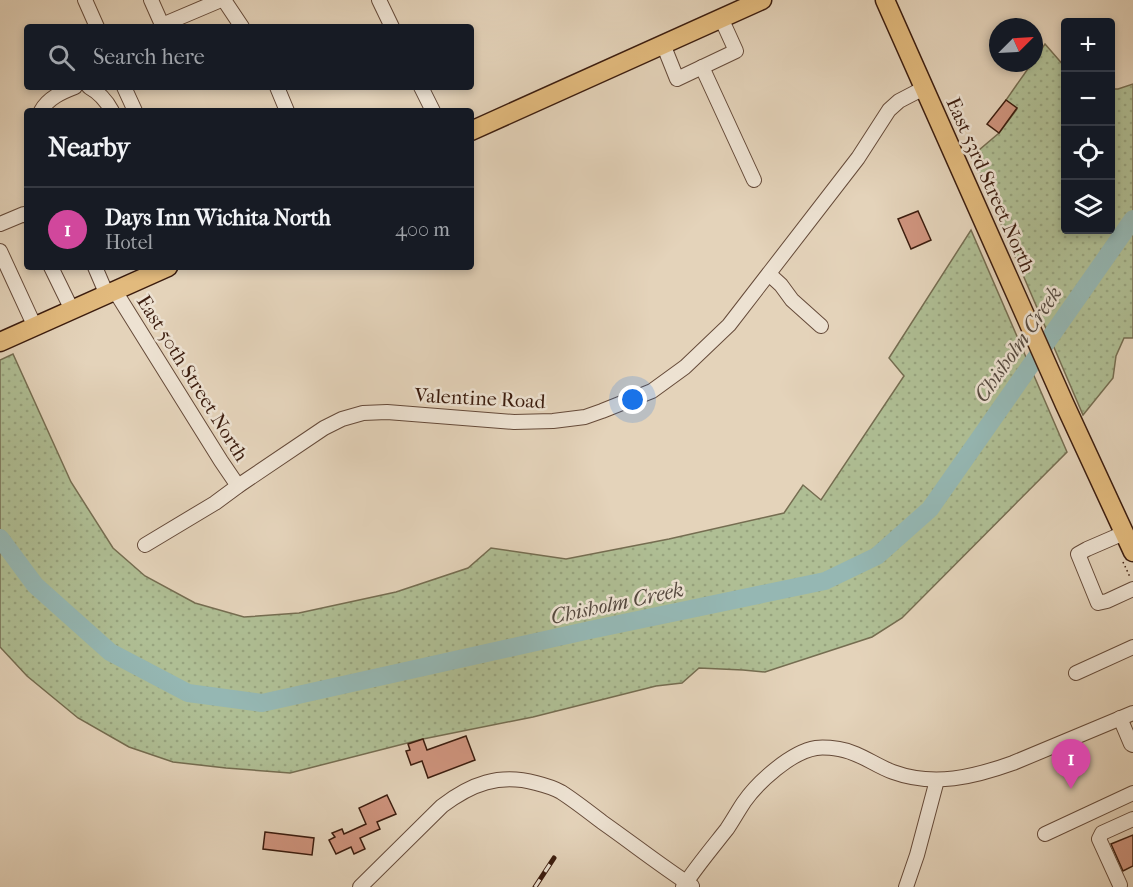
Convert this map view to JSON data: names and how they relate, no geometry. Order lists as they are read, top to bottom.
{
  "streets": {
    "main road": ["East 53rd Street North"],
    "street": ["East 50th Street North", "Valentine Road"]
  },
  "crossings": [
    ["East 53rd Street North", "Valentine Road"],
    ["East 50th Street North", "Valentine Road"]
  ],
  "water": ["Chisholm Creek"],
  "north": "top right",
  "page": {
    "map_buttons": ["+", "−"],
    "search": "Search here",
    "heading": "Nearby",
    "list": [
      {
        "mark": "1",
        "name": "Days Inn Wichita North",
        "note": "Hotel",
        "value": "400 m"
      }
    ],
    "pins": "1"
  }
}
